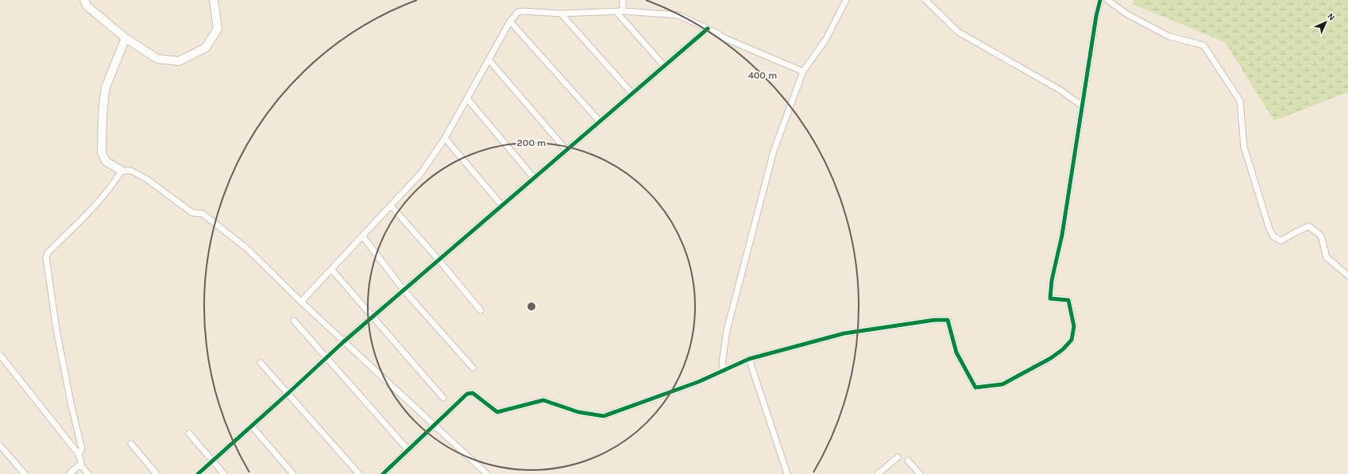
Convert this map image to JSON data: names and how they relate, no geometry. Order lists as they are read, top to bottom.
{
  "north": "top right",
  "rings": ["400 m", "200 m"]
}
